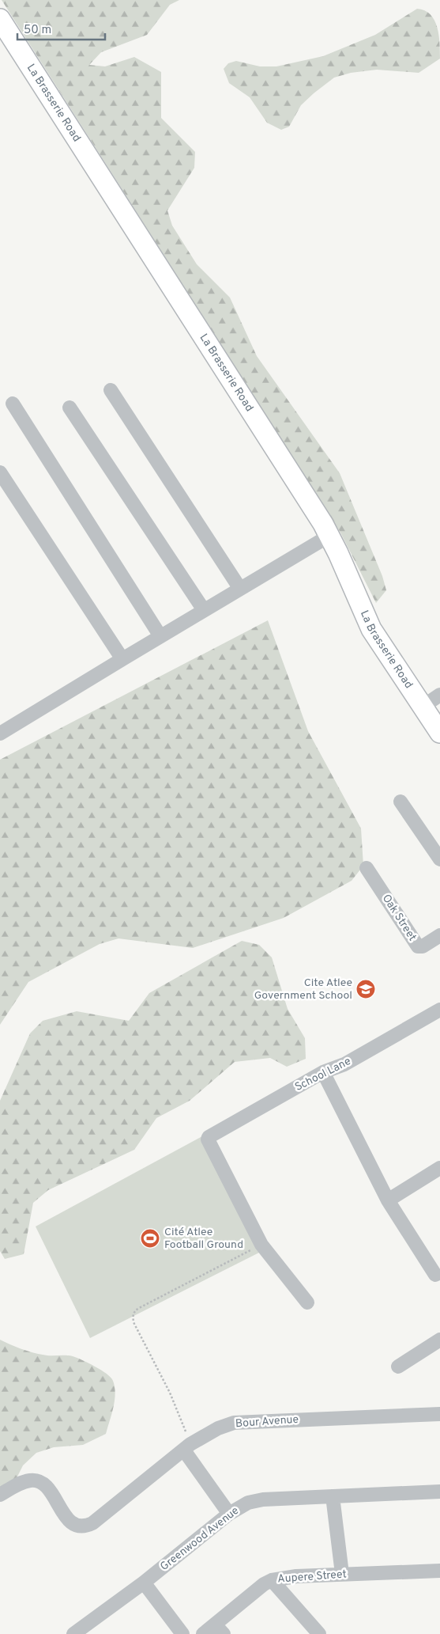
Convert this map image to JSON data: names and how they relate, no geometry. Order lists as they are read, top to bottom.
{
  "streets": {
    "main road": ["La Brasserie Road"],
    "street": [
      "Oak Street",
      "School Lane",
      "Bour Avenue",
      "Greenwood Avenue",
      "Aupere Street"
    ]
  },
  "places": {
    "school or university": ["Cite Atlee Government School"],
    "sports": ["Cité Atlee Football Ground"]
  },
  "scale_bar": "50 m"
}
